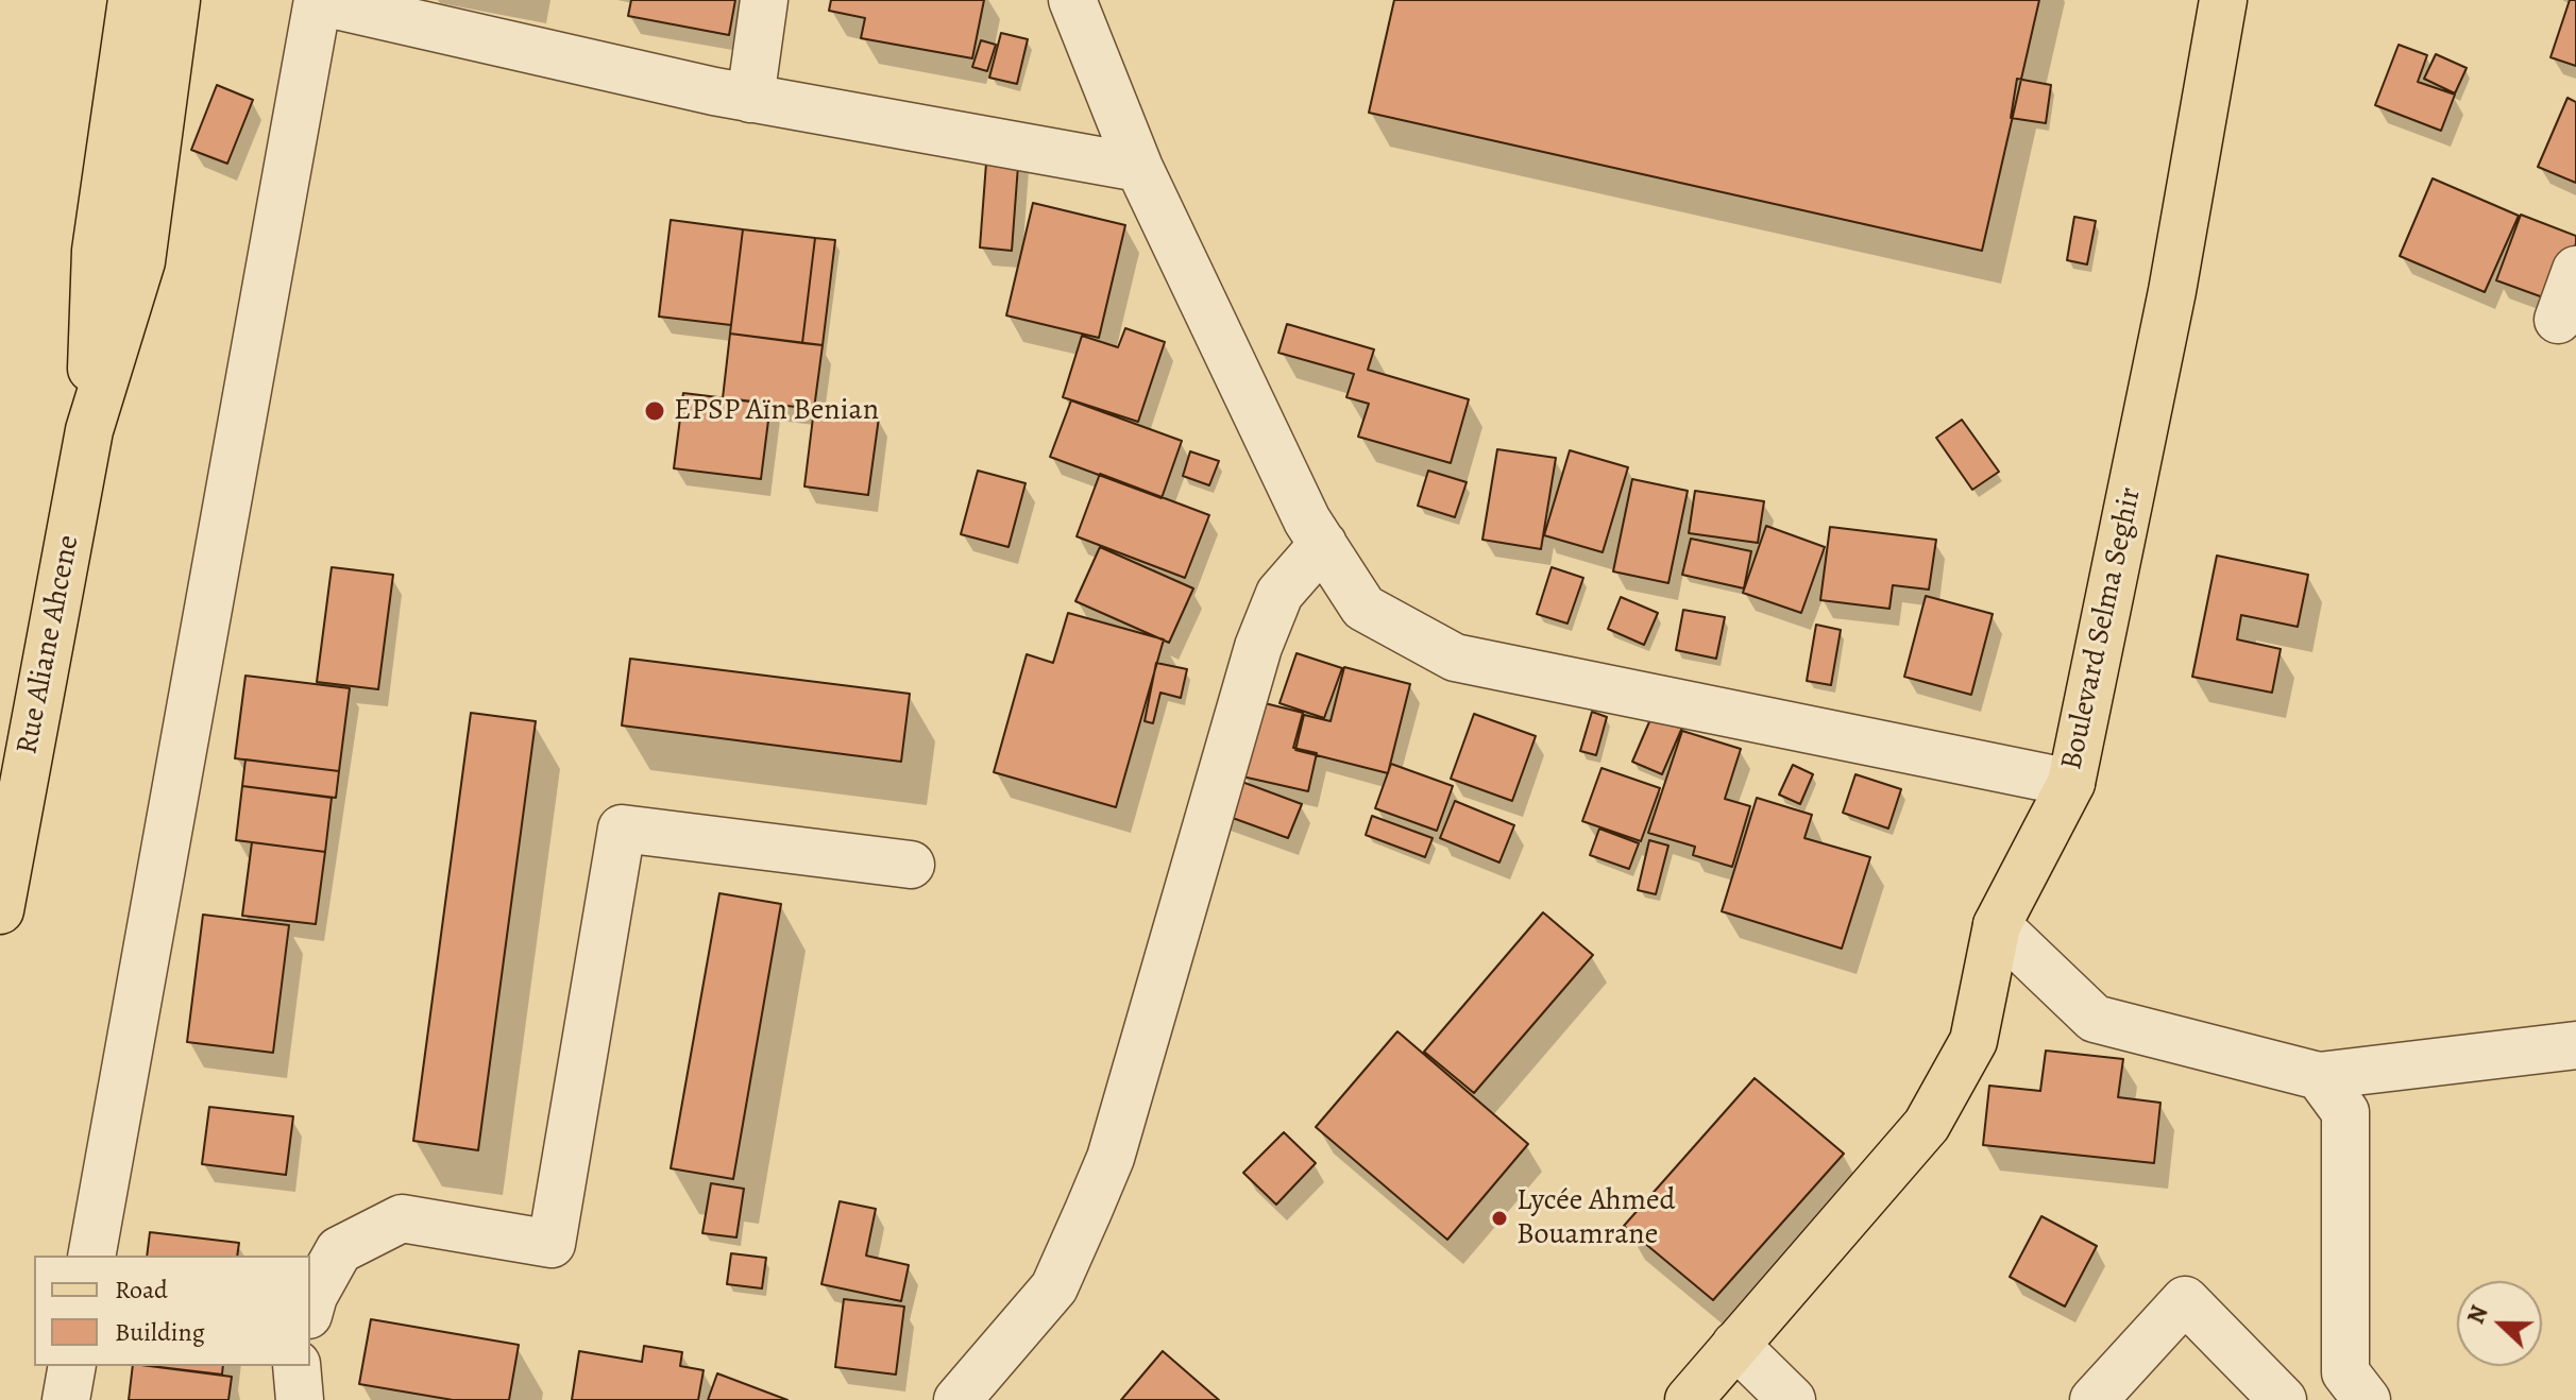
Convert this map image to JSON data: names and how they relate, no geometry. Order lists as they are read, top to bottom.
{
  "streets": {
    "main road": ["Boulevard Selma Seghir", "Rue Aliane Ahcene"]
  },
  "places": ["EPSP Aïn Benian", "Lycée Ahmed Bouamrane"],
  "legend": ["Road", "Building"],
  "north": "left"
}
